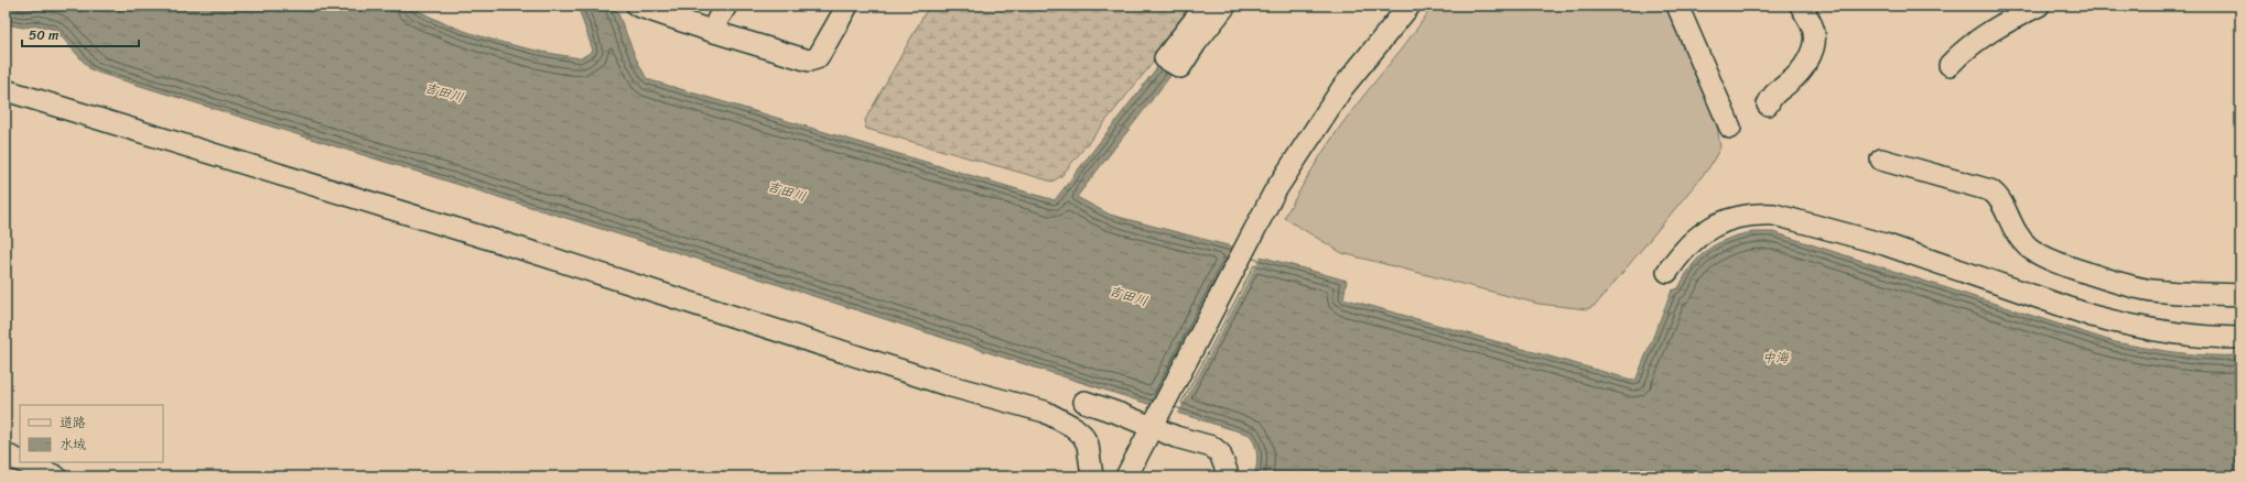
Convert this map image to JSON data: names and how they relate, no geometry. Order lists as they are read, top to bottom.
{
  "water": ["吉田川", "中海"],
  "legend": ["道路", "水域"],
  "scale_bar": "50 m"
}
